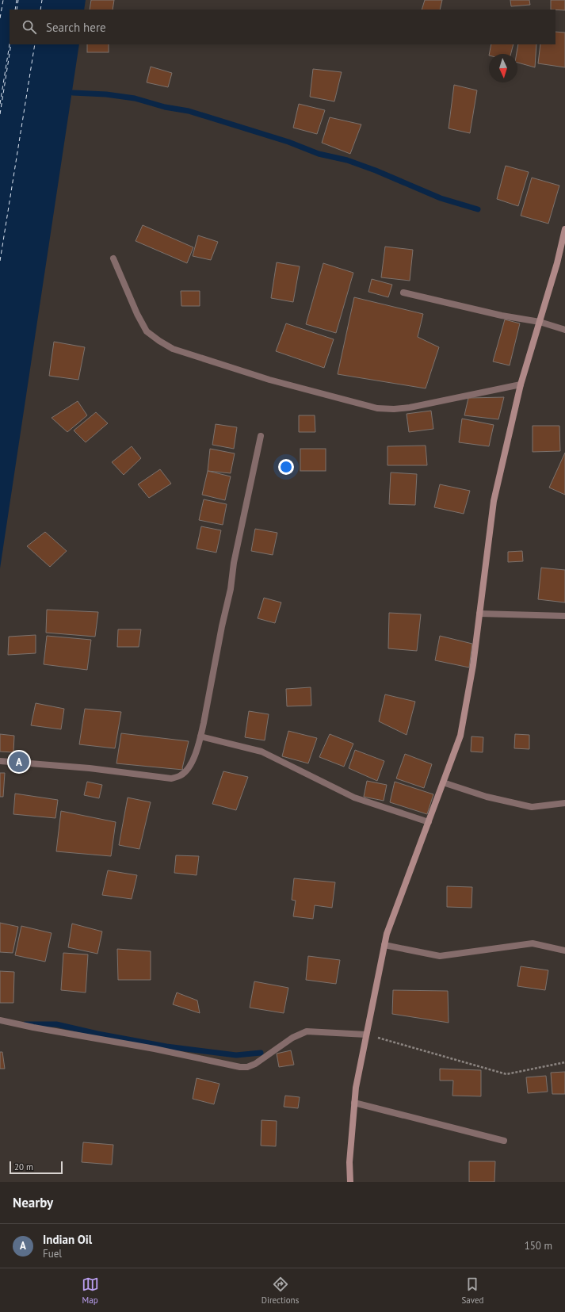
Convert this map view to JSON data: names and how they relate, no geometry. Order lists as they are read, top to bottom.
{
  "scale_bar": "20 m",
  "north": "bottom",
  "page": {
    "search": "Search here",
    "pins": "A",
    "scale": "20 m",
    "heading": "Nearby",
    "list": [
      {
        "mark": "A",
        "name": "Indian Oil",
        "note": "Fuel",
        "value": "150 m"
      }
    ],
    "nav": ["Map", "Directions", "Saved"]
  }
}
